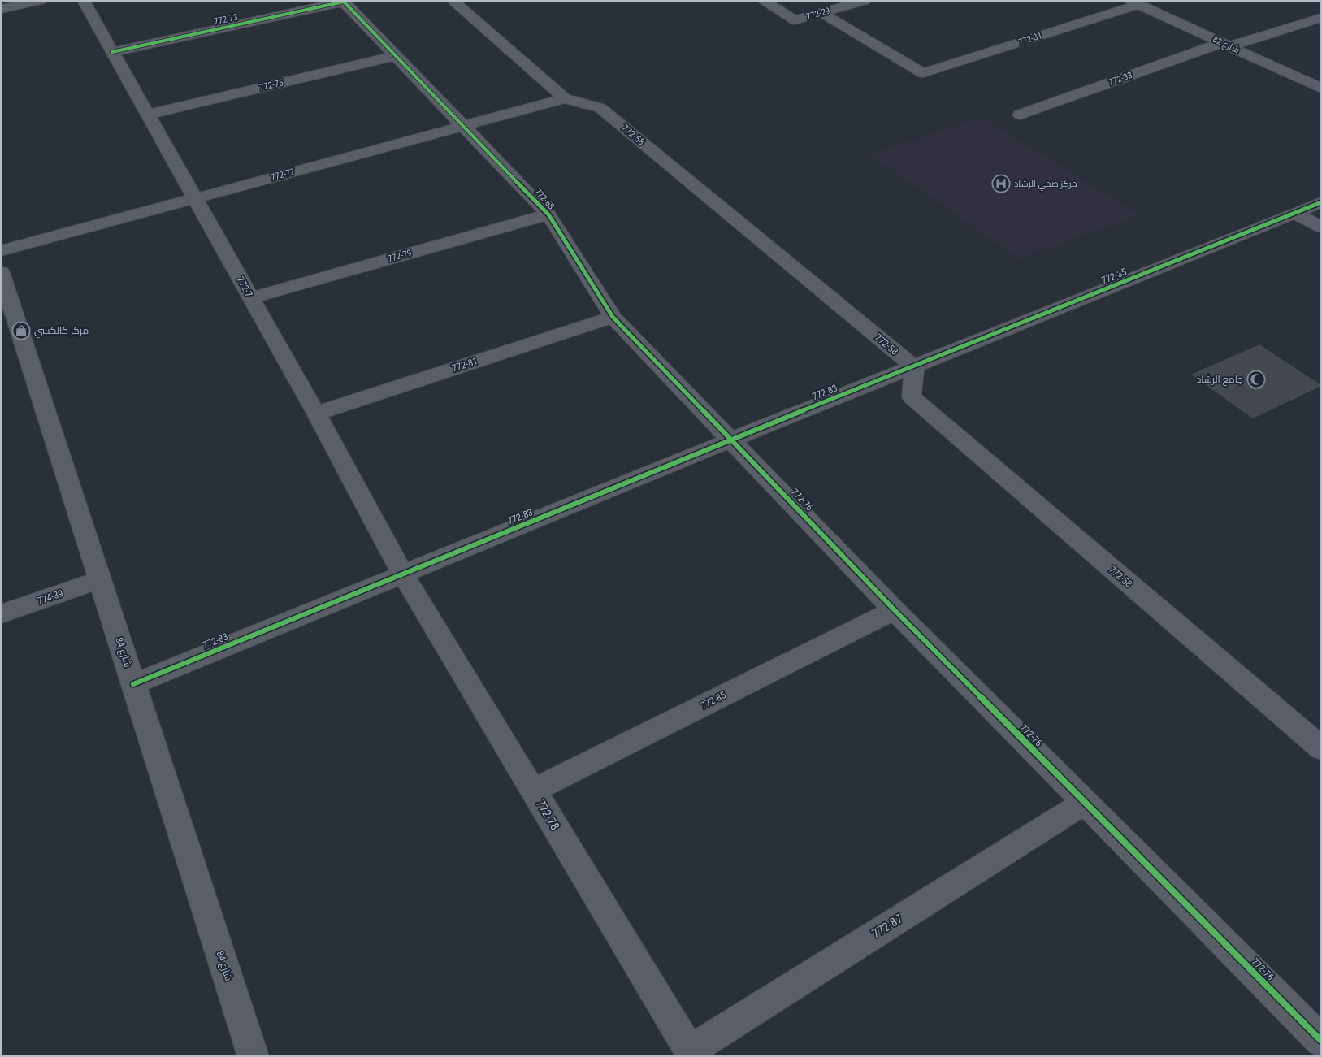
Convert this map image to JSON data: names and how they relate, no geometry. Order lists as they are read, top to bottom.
{
  "streets": {
    "street": [
      "772-29",
      "772-73",
      "772-31",
      "شارع 82",
      "772-33",
      "772-75",
      "772-58",
      "772-77",
      "772-68",
      "772-79",
      "772-35",
      "772-7",
      "772-81",
      "772-83",
      "772-76",
      "774-39",
      "شارع 84",
      "772-85",
      "772-78",
      "772-87"
    ]
  },
  "crossings": [
    ["772-29", "772-31"],
    ["772-73", "772-68"],
    ["772-73", "772-7"],
    ["772-31", "شارع 82"],
    ["شارع 82", "772-33"],
    ["772-75", "772-68"],
    ["772-75", "772-7"],
    ["772-58", "772-77"],
    ["772-58", "772-35"],
    ["772-58", "772-83"],
    ["772-77", "772-68"],
    ["772-77", "772-7"],
    ["772-68", "772-79"],
    ["772-68", "772-81"],
    ["772-68", "772-83"],
    ["772-68", "772-76"],
    ["772-79", "772-7"],
    ["772-35", "772-83"],
    ["772-7", "772-81"],
    ["772-7", "772-83"],
    ["772-7", "772-78"],
    ["772-83", "772-76"],
    ["772-83", "شارع 84"],
    ["772-83", "772-78"],
    ["772-76", "772-85"],
    ["772-76", "772-87"],
    ["774-39", "شارع 84"],
    ["772-85", "772-78"],
    ["772-78", "772-87"]
  ],
  "places": {
    "hospital": ["مركز صحي الرشاد"],
    "shop": ["مركز كالكسي"],
    "mosque": ["جامع الرشاد"]
  }
}
